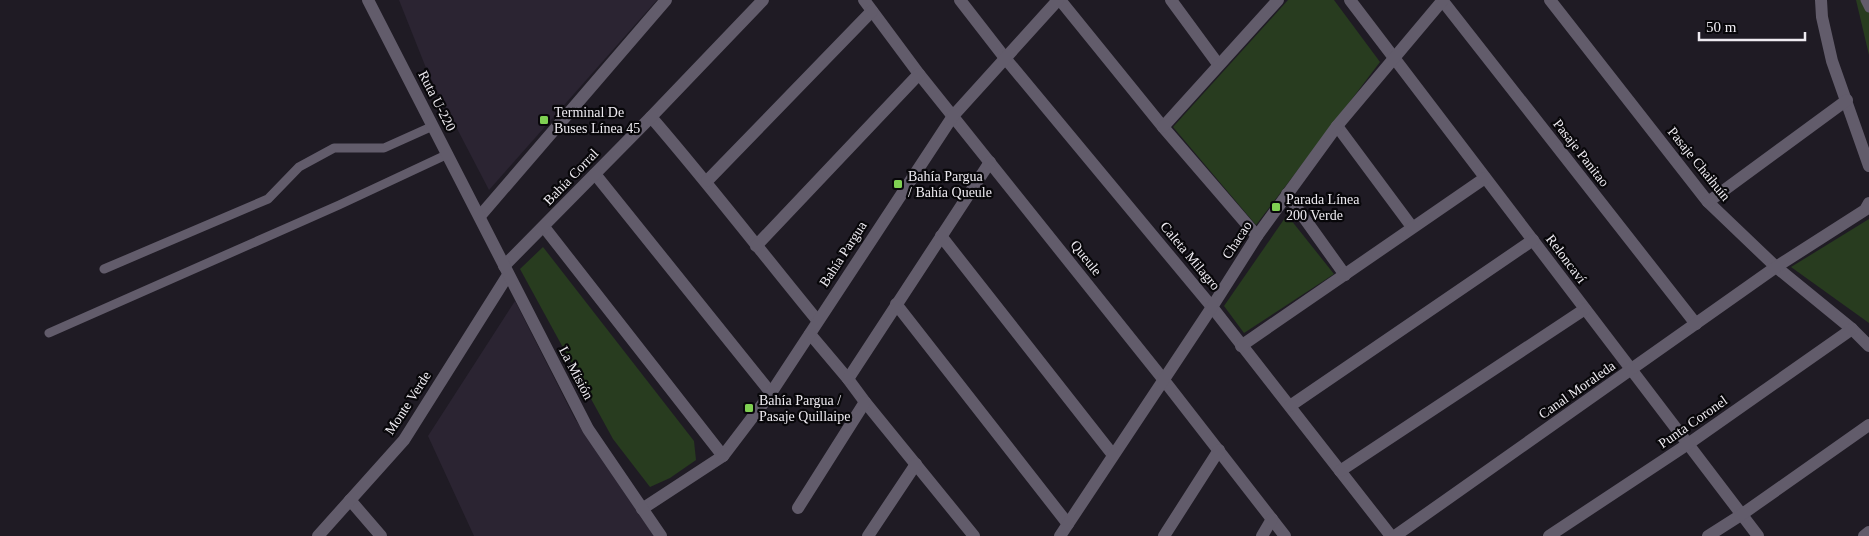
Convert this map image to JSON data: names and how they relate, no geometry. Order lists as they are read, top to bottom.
{
  "streets": {
    "street": [
      "Ruta U-220",
      "Pasaje Panitao",
      "Pasaje Chaihuín",
      "Bahía Corral",
      "Chacao",
      "Bahía Pargua",
      "Caleta Milagro",
      "Queule",
      "Reloncaví",
      "La Misión",
      "Canal Moraleda",
      "Monte Verde",
      "Punta Coronel"
    ]
  },
  "crossings": [
    ["Ruta U-220", "La Misión"],
    ["Pasaje Panitao", "Chacao"],
    ["Pasaje Panitao", "Canal Moraleda"],
    ["Pasaje Chaihuín", "Canal Moraleda"],
    ["Pasaje Chaihuín", "Punta Coronel"],
    ["Bahía Corral", "La Misión"],
    ["Bahía Corral", "Monte Verde"],
    ["Chacao", "Caleta Milagro"],
    ["Chacao", "Queule"],
    ["Chacao", "Reloncaví"],
    ["Bahía Pargua", "Caleta Milagro"],
    ["Bahía Pargua", "Queule"],
    ["Bahía Pargua", "La Misión"],
    ["Caleta Milagro", "Canal Moraleda"],
    ["Reloncaví", "Canal Moraleda"],
    ["Reloncaví", "Punta Coronel"],
    ["La Misión", "Monte Verde"]
  ],
  "places": {
    "transit": [
      "Terminal De Buses Línea 45",
      "Bahía Pargua / Bahía Queule",
      "Parada Línea 200 Verde",
      "Bahía Pargua / Pasaje Quillaipe"
    ]
  },
  "scale_bar": "50 m"
}
